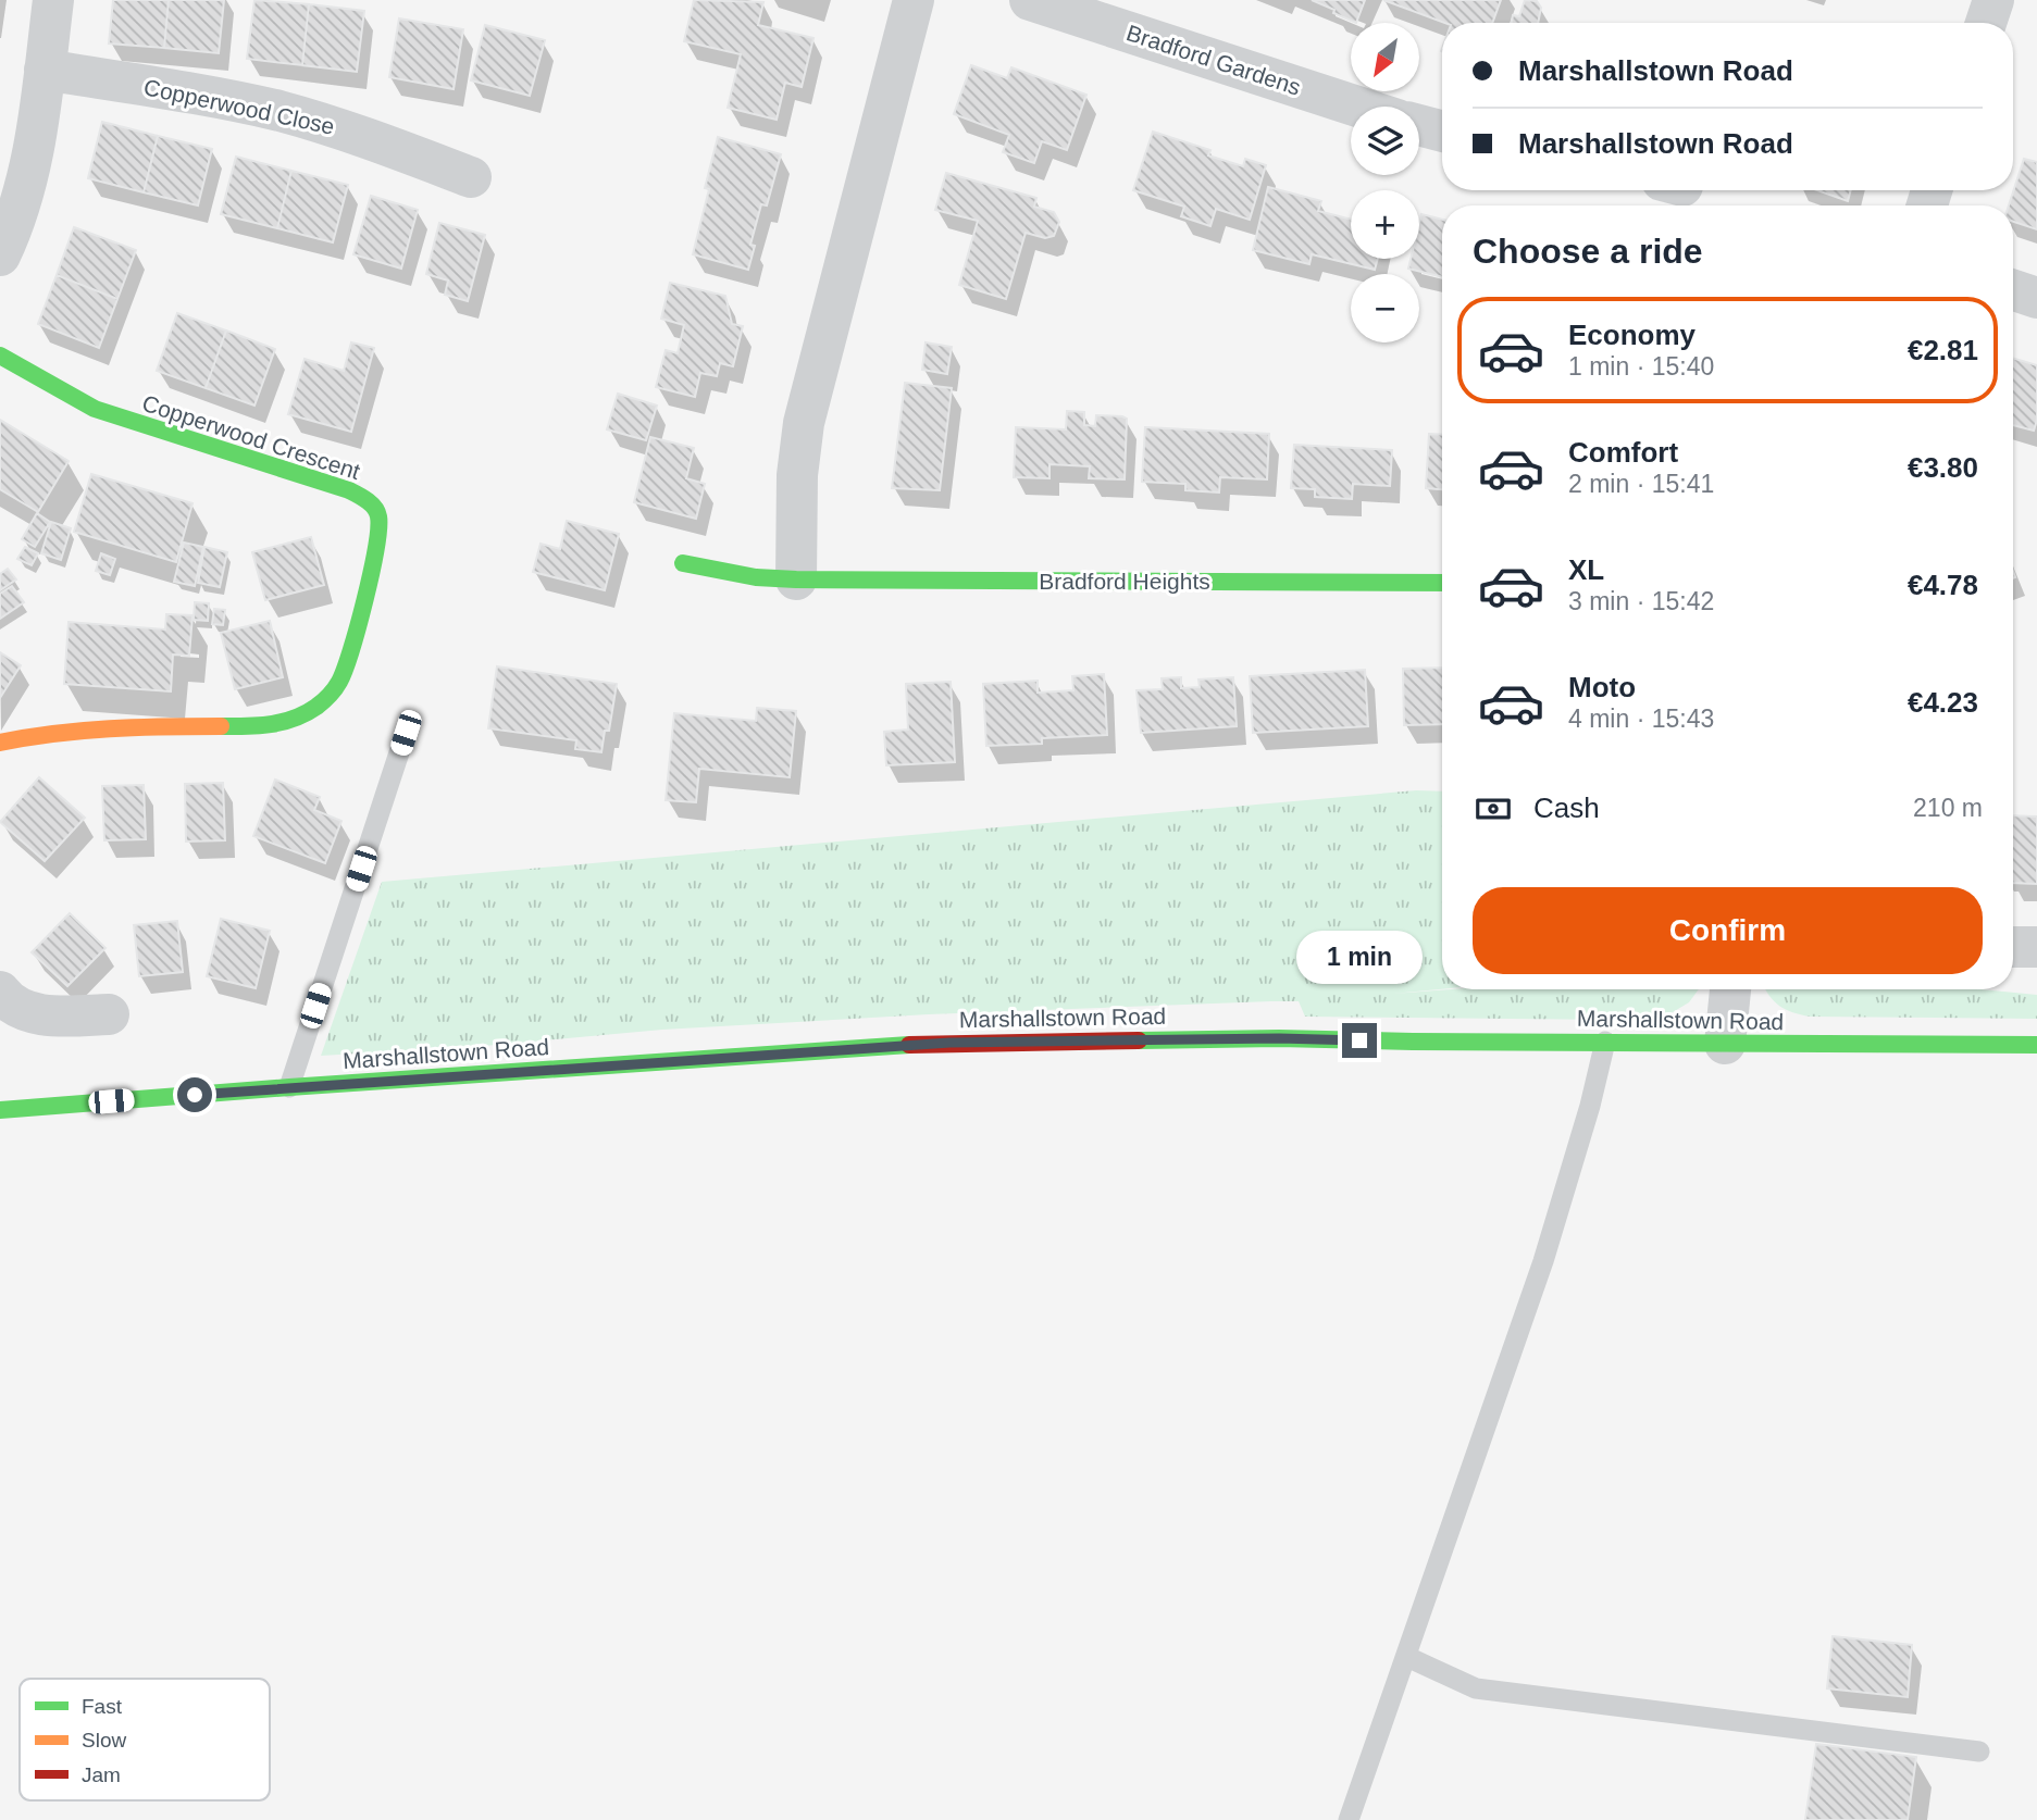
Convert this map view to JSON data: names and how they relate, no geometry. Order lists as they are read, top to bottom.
{
  "streets": {
    "main road": ["Copperwood Crescent", "Bradford Heights", "Marshallstown Road"],
    "street": ["Bradford Gardens", "Copperwood Close"]
  },
  "legend": ["Fast", "Slow", "Jam"],
  "north": "bottom left",
  "page": {
    "map_buttons": ["+", "−"],
    "banner": ["Marshallstown Road", "Marshallstown Road"],
    "heading": "Choose a ride",
    "list": [
      {
        "name": "Economy",
        "note": "1 min · 15:40",
        "value": "€2.81"
      },
      {
        "name": "Comfort",
        "note": "2 min · 15:41",
        "value": "€3.80"
      },
      {
        "name": "XL",
        "note": "3 min · 15:42",
        "value": "€4.78"
      },
      {
        "name": "Moto",
        "note": "4 min · 15:43",
        "value": "€4.23"
      }
    ],
    "pay": ["Cash", "210 m"],
    "buttons": "Confirm",
    "bubble": "1 min"
  }
}
